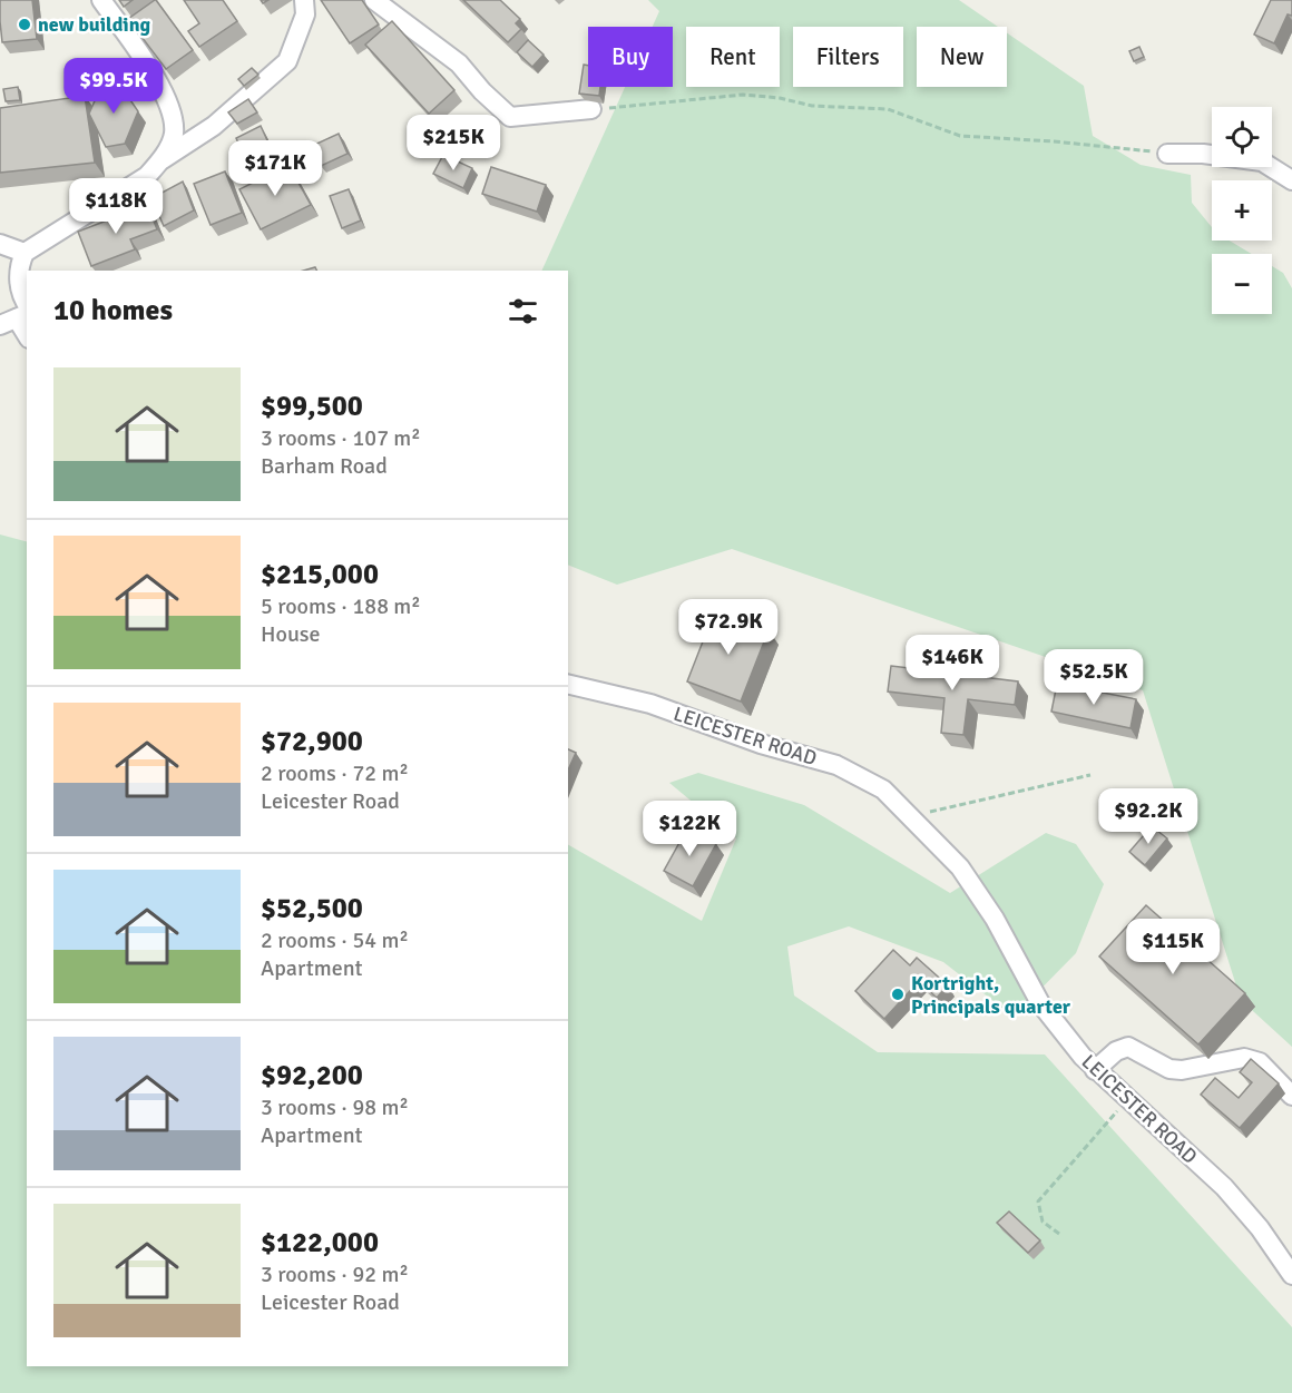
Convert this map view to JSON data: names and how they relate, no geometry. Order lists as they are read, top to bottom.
{
  "streets": {
    "street": ["LEICESTER ROAD"]
  },
  "places": ["new building", "Kortright, Principals quarter"],
  "page": {
    "chip": [
      "Buy",
      "Rent",
      "Filters",
      "New"
    ],
    "price": [
      "$99.5K",
      "$215K",
      "$171K",
      "$118K",
      "$72.9K",
      "$146K",
      "$52.5K",
      "$92.2K",
      "$122K",
      "$115K"
    ],
    "map_buttons": ["+", "−"],
    "heading": "10 homes",
    "list": [
      {
        "name": "$99,500",
        "note": "3 rooms · 107 m² · Barham Road"
      },
      {
        "name": "$215,000",
        "note": "5 rooms · 188 m² · House"
      },
      {
        "name": "$72,900",
        "note": "2 rooms · 72 m² · Leicester Road"
      },
      {
        "name": "$52,500",
        "note": "2 rooms · 54 m² · Apartment"
      },
      {
        "name": "$92,200",
        "note": "3 rooms · 98 m² · Apartment"
      },
      {
        "name": "$122,000",
        "note": "3 rooms · 92 m² · Leicester Road"
      }
    ]
  }
}
